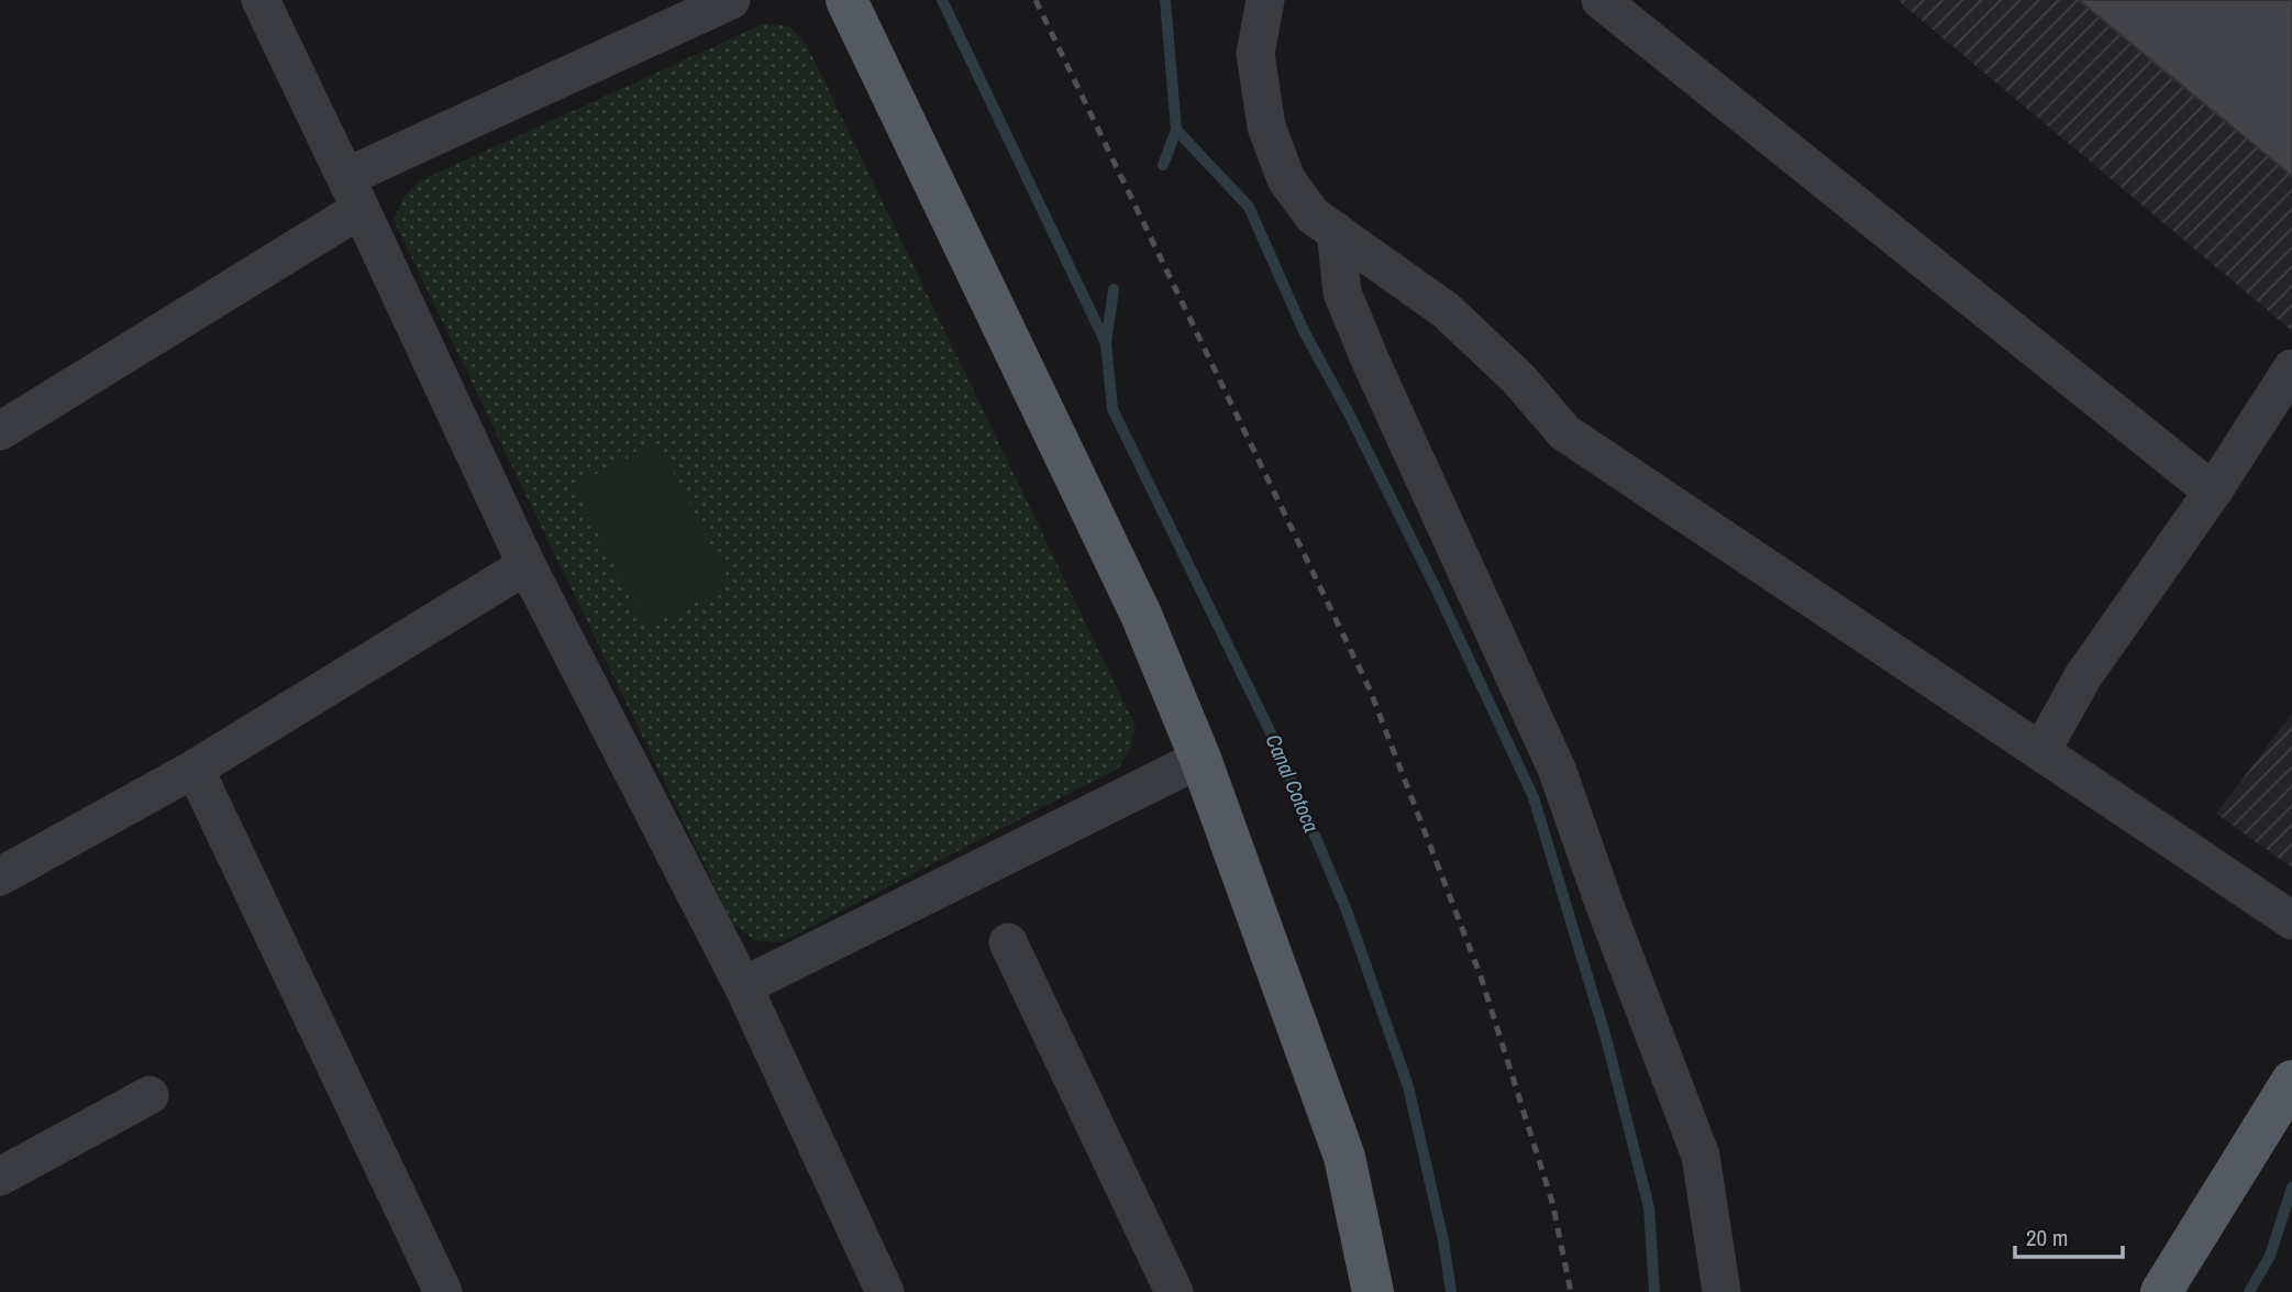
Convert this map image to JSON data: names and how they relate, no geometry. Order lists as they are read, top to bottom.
{
  "water": ["Canal Cotoca"],
  "scale_bar": "20 m"
}
